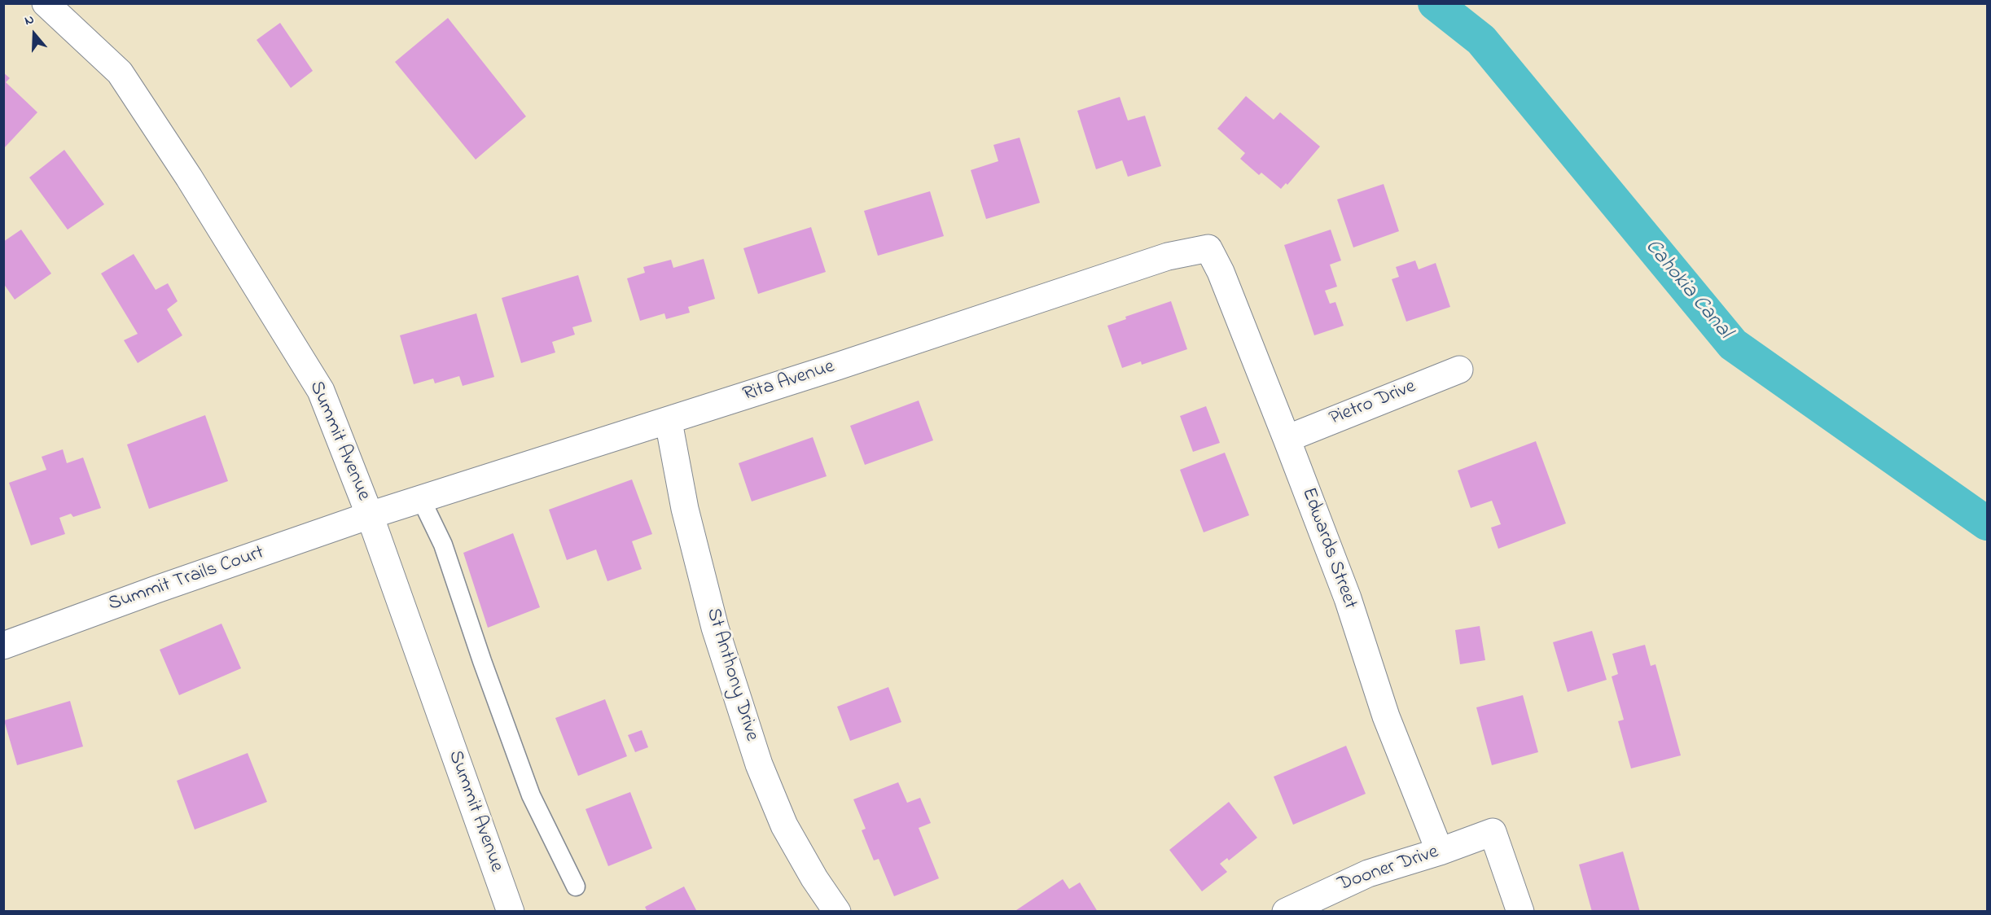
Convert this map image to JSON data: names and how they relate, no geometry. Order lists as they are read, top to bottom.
{
  "streets": {
    "street": [
      "Rita Avenue",
      "Pietro Drive",
      "Summit Avenue",
      "Edwards Street",
      "Summit Trails Court",
      "St Anthony Drive",
      "Dooner Drive"
    ]
  },
  "crossings": [
    ["Rita Avenue", "Summit Avenue"],
    ["Rita Avenue", "Edwards Street"],
    ["Rita Avenue", "Summit Trails Court"],
    ["Rita Avenue", "St Anthony Drive"],
    ["Pietro Drive", "Edwards Street"],
    ["Summit Avenue", "Summit Trails Court"],
    ["Edwards Street", "Dooner Drive"]
  ],
  "water": ["Cahokia Canal"],
  "north": "top"
}
